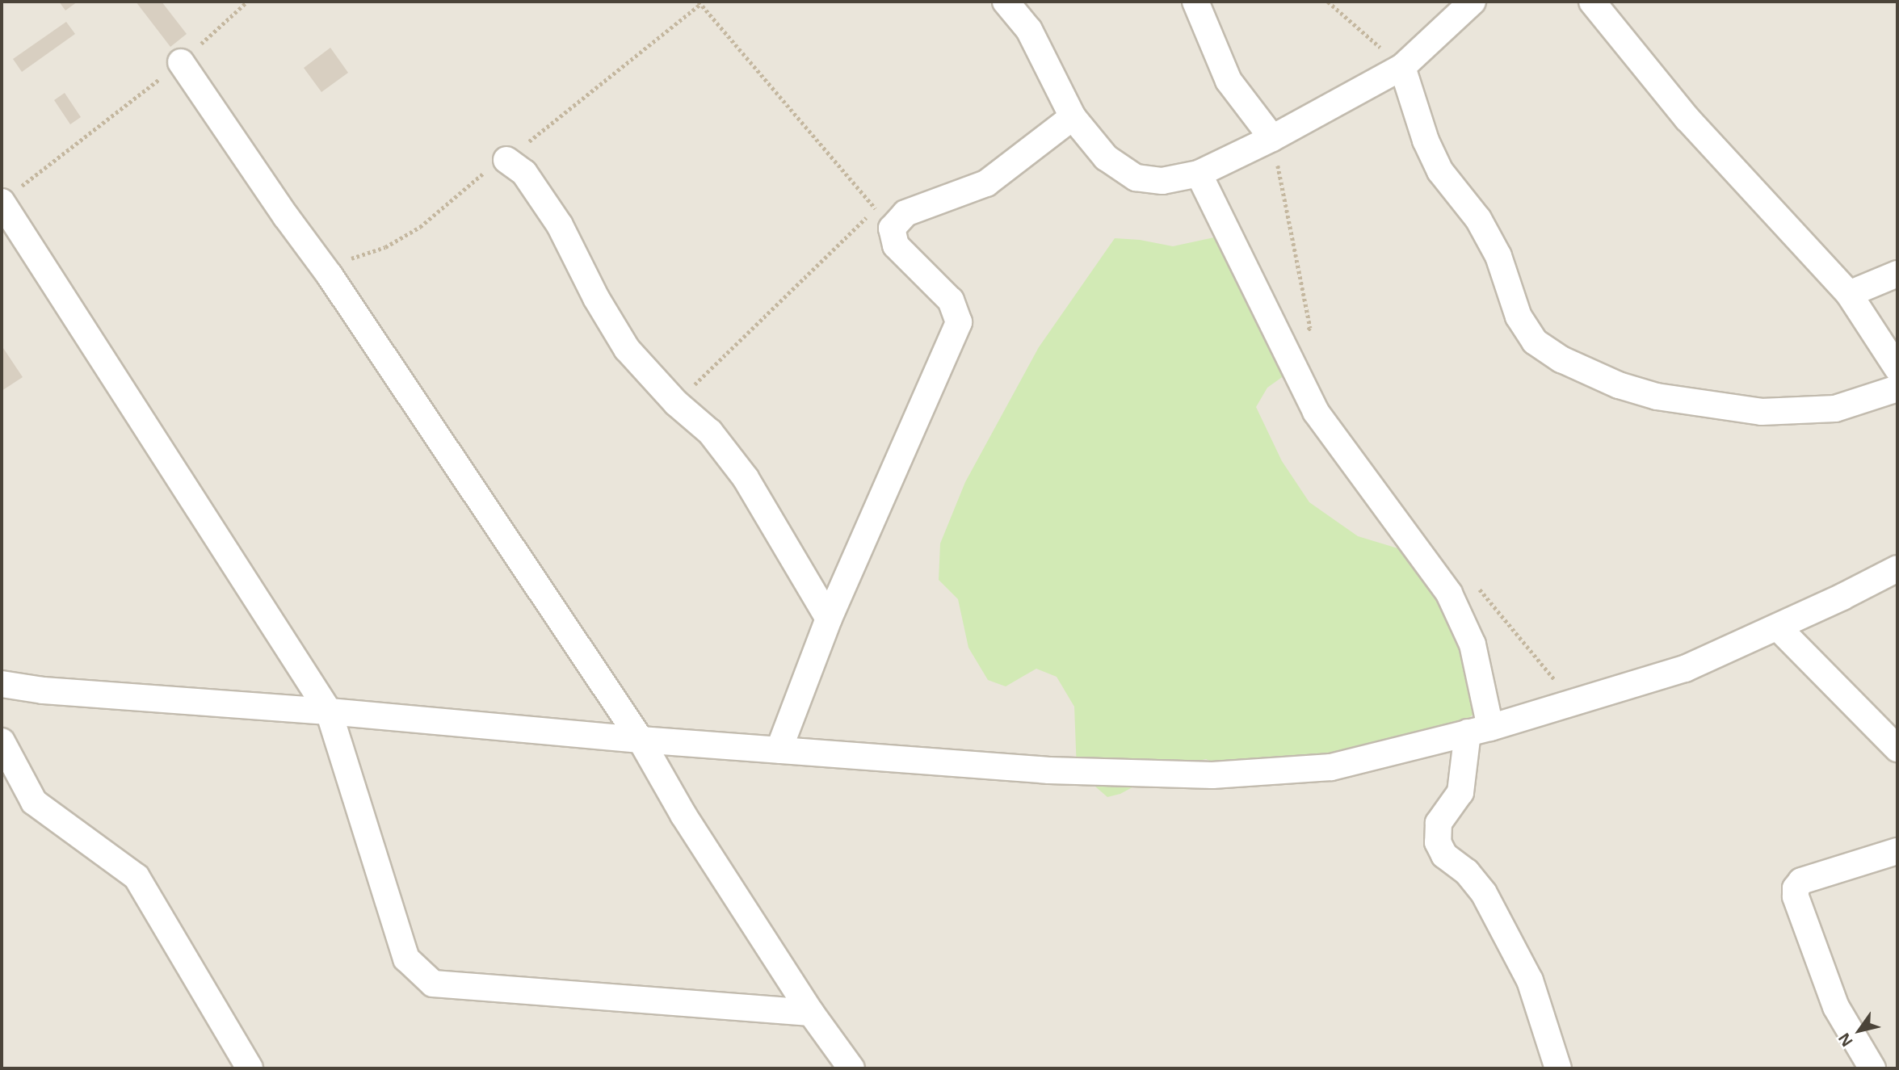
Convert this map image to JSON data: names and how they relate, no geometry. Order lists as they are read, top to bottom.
{
  "north": "bottom left"
}
